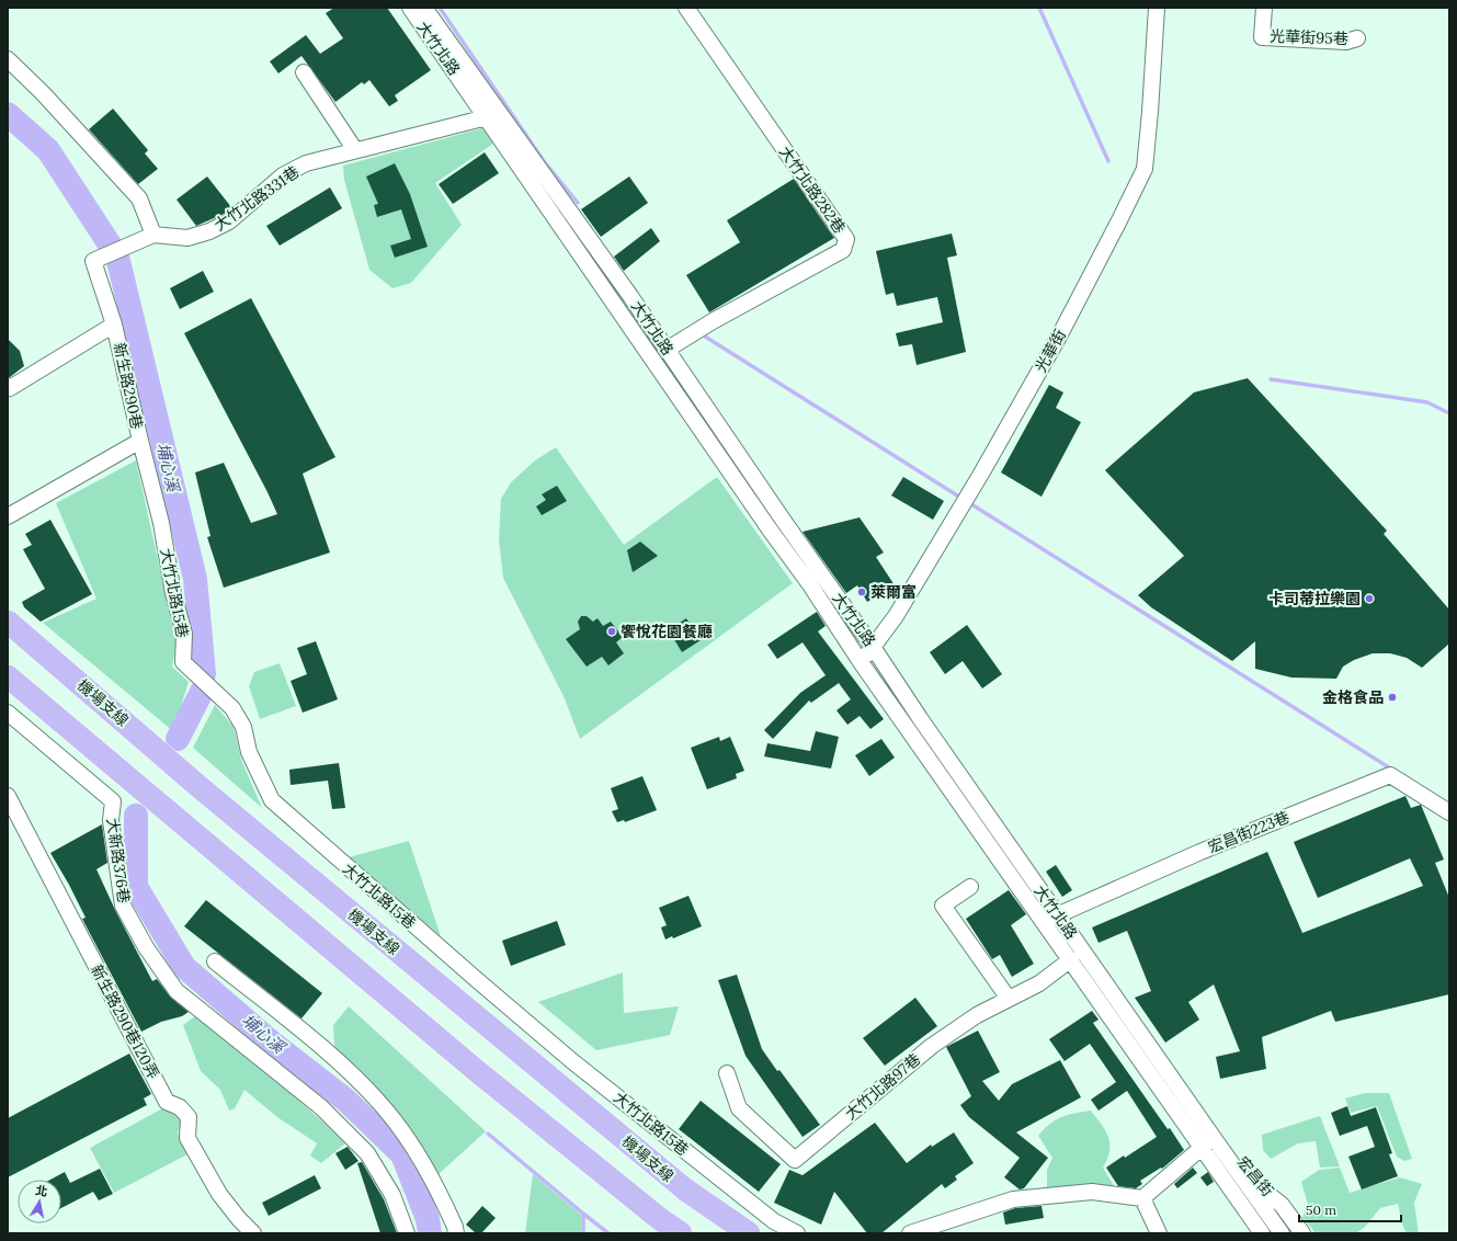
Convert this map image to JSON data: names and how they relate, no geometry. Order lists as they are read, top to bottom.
{
  "streets": {
    "highway": ["機場支線"],
    "street": [
      "光華街95巷",
      "大竹北路",
      "大竹北路282巷",
      "大竹北路331巷",
      "光華街",
      "新生路290巷",
      "大竹北路15巷",
      "宏昌街223巷",
      "大新路376巷",
      "新生路290巷120弄",
      "大竹北路97巷",
      "宏昌街"
    ]
  },
  "crossings": [
    ["大竹北路", "大竹北路282巷"],
    ["大竹北路", "大竹北路331巷"],
    ["大竹北路", "光華街"],
    ["大竹北路", "宏昌街223巷"],
    ["大竹北路", "大竹北路97巷"],
    ["大竹北路", "宏昌街"],
    ["大竹北路331巷", "新生路290巷"],
    ["新生路290巷", "大竹北路15巷"]
  ],
  "water": ["埔心溪"],
  "places": [
    "萊爾富",
    "卡司蒂拉樂園",
    "饗悅花園餐廳",
    "金格食品"
  ],
  "scale_bar": "50 m",
  "north": "top"
}
